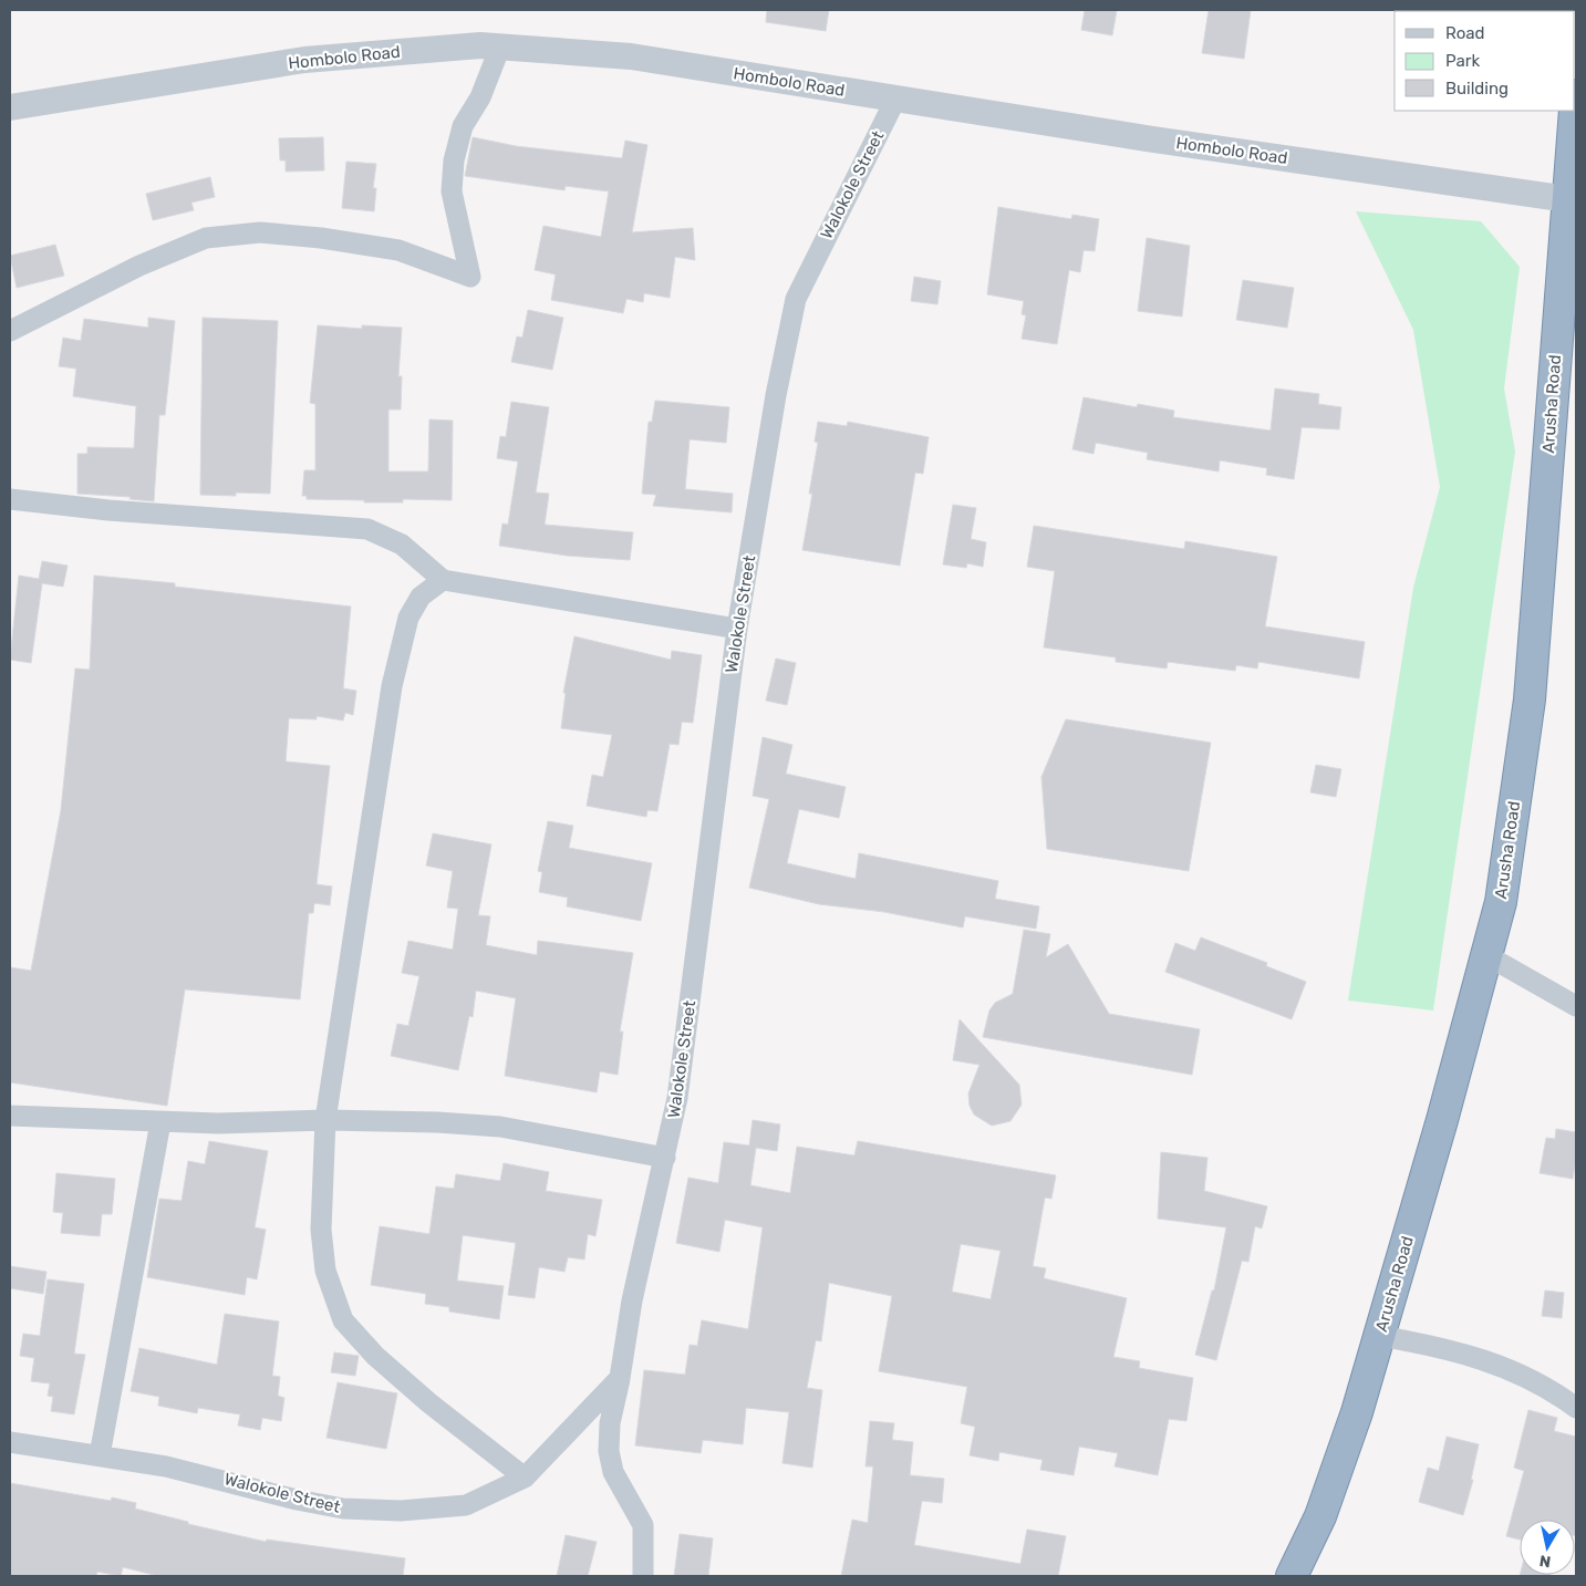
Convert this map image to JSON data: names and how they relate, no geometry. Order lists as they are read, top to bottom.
{
  "streets": {
    "highway": ["Arusha Road"],
    "street": ["Hombolo Road", "Walokole Street"]
  },
  "crossings": [
    ["Hombolo Road", "Walokole Street"],
    ["Hombolo Road", "Arusha Road"]
  ],
  "legend": ["Road", "Park", "Building"],
  "north": "bottom"
}
